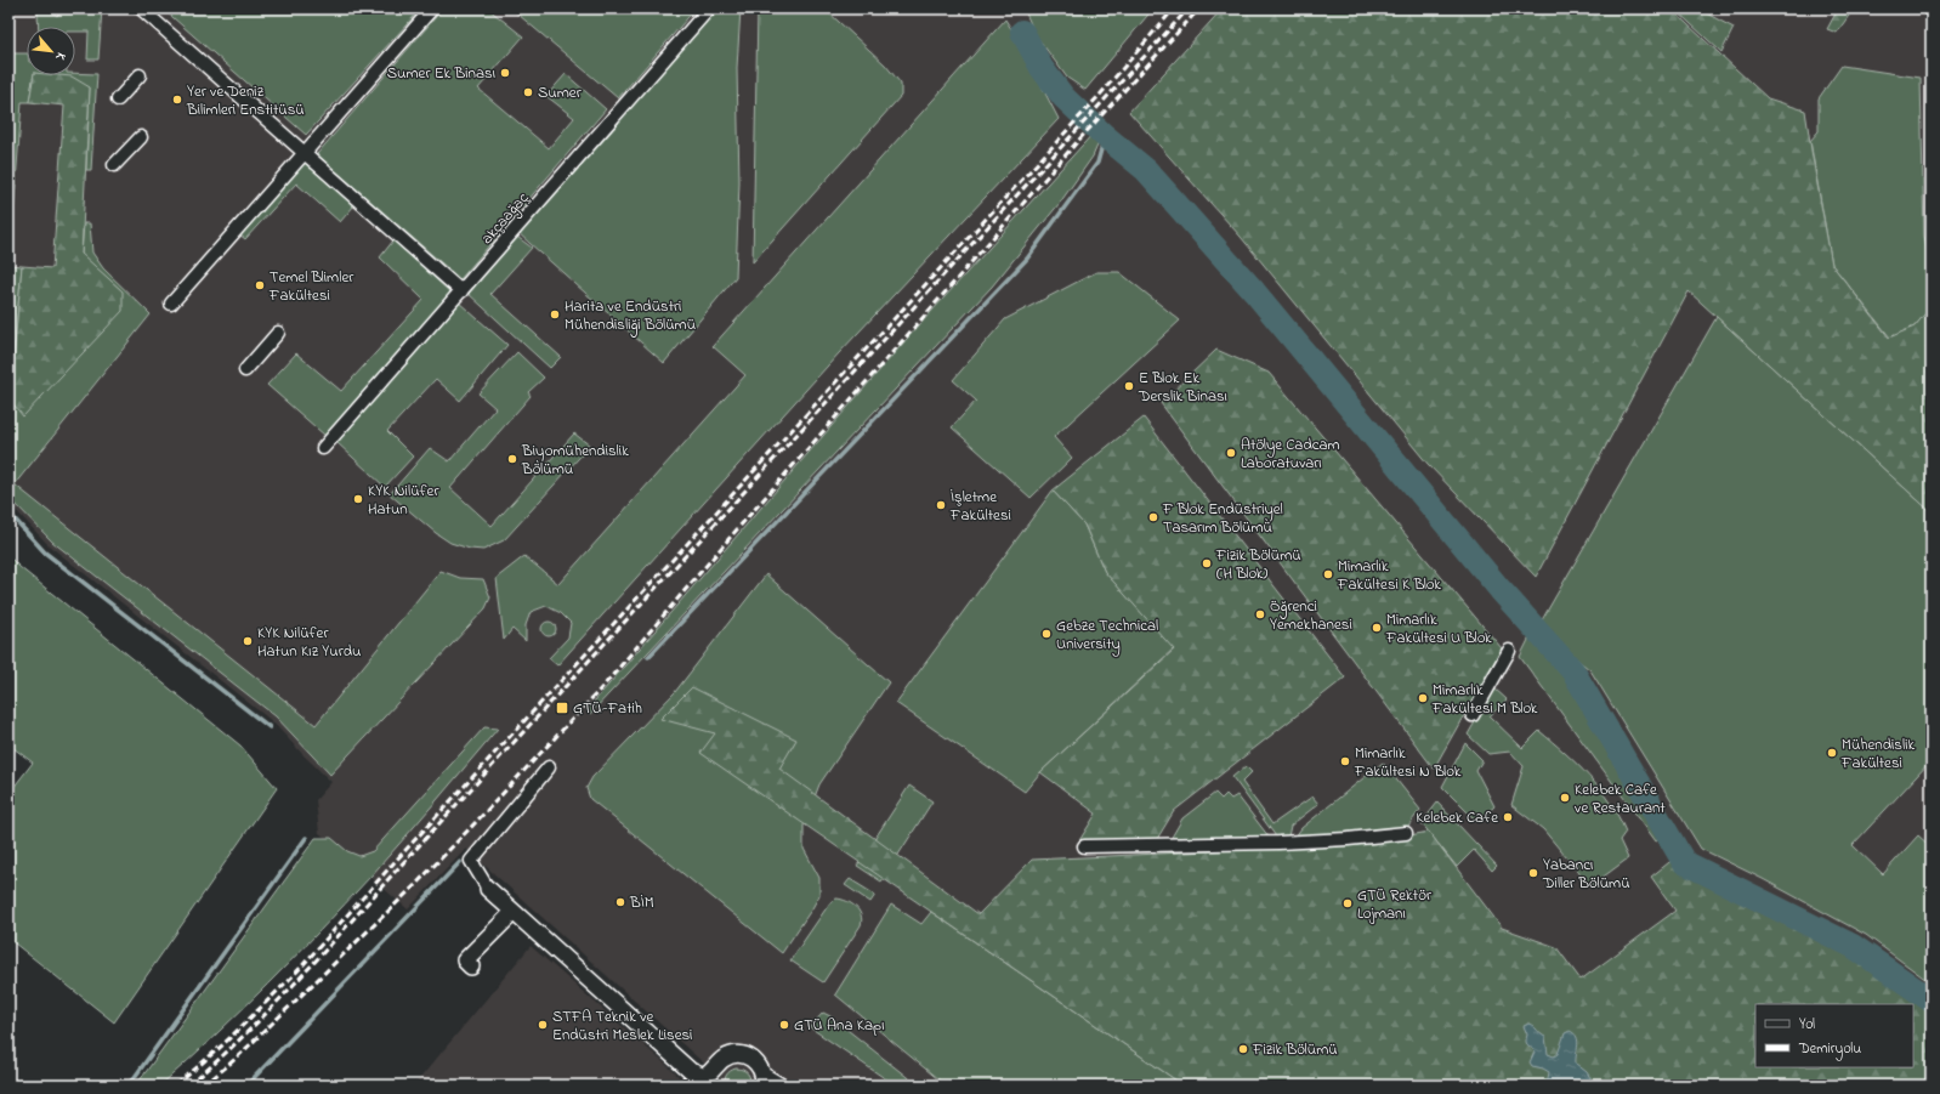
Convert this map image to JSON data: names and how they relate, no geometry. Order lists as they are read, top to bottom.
{
  "streets": {
    "street": ["akçaağaç"]
  },
  "places": {
    "other": [
      "Sumer Ek Binası",
      "Sumer",
      "Yer ve Deniz Bilimleri Enstitüsü",
      "Temel Blimler Fakültesi",
      "Harita ve Endüstri Mühendisliği Bölümü",
      "E Blok Ek Derslik Binası",
      "Atölye Cadcam Laboratuvarı",
      "Biyomühendislik Bölümü",
      "KYK Nilüfer Hatun",
      "İşletme Fakültesi",
      "F Blok Endüstriyel Tasarım Bölümü",
      "Fizik Bölümü (H Blok)",
      "Mimarlık Fakültesi K Blok",
      "Öğrenci Yemekhanesi",
      "Mimarlık Fakültesi U Blok",
      "Gebze Technical University",
      "KYK Nilüfer Hatun Kız Yurdu",
      "Mimarlık Fakültesi M Blok",
      "Mühendislik Fakültesi",
      "Mimarlık Fakültesi N Blok",
      "Kelebek Cafe ve Restaurant",
      "Kelebek Cafe",
      "Yabancı Diller Bölümü",
      "BİM",
      "GTÜ Rektör Lojmanı",
      "STFA Teknik ve Endüstri Meslek Lisesi",
      "GTÜ Ana Kapı",
      "Fizik Bölümü"
    ],
    "transit": ["GTÜ-Fatih"]
  },
  "legend": ["Yol", "Demiryolu"],
  "north": "bottom right"
}
